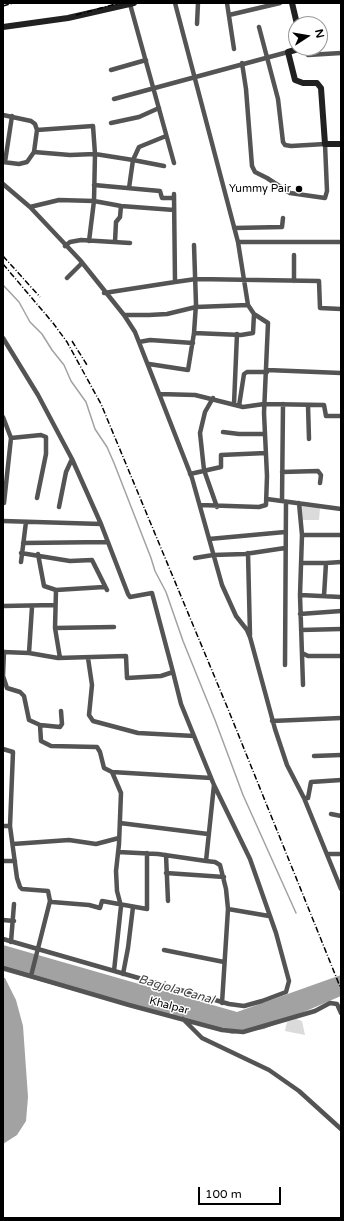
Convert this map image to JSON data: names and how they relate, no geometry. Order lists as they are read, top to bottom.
{
  "streets": {
    "street": ["Khalpar"]
  },
  "water": ["Bagjola Canal"],
  "places": ["Yummy Pair"],
  "scale_bar": "100 m",
  "north": "right"
}
